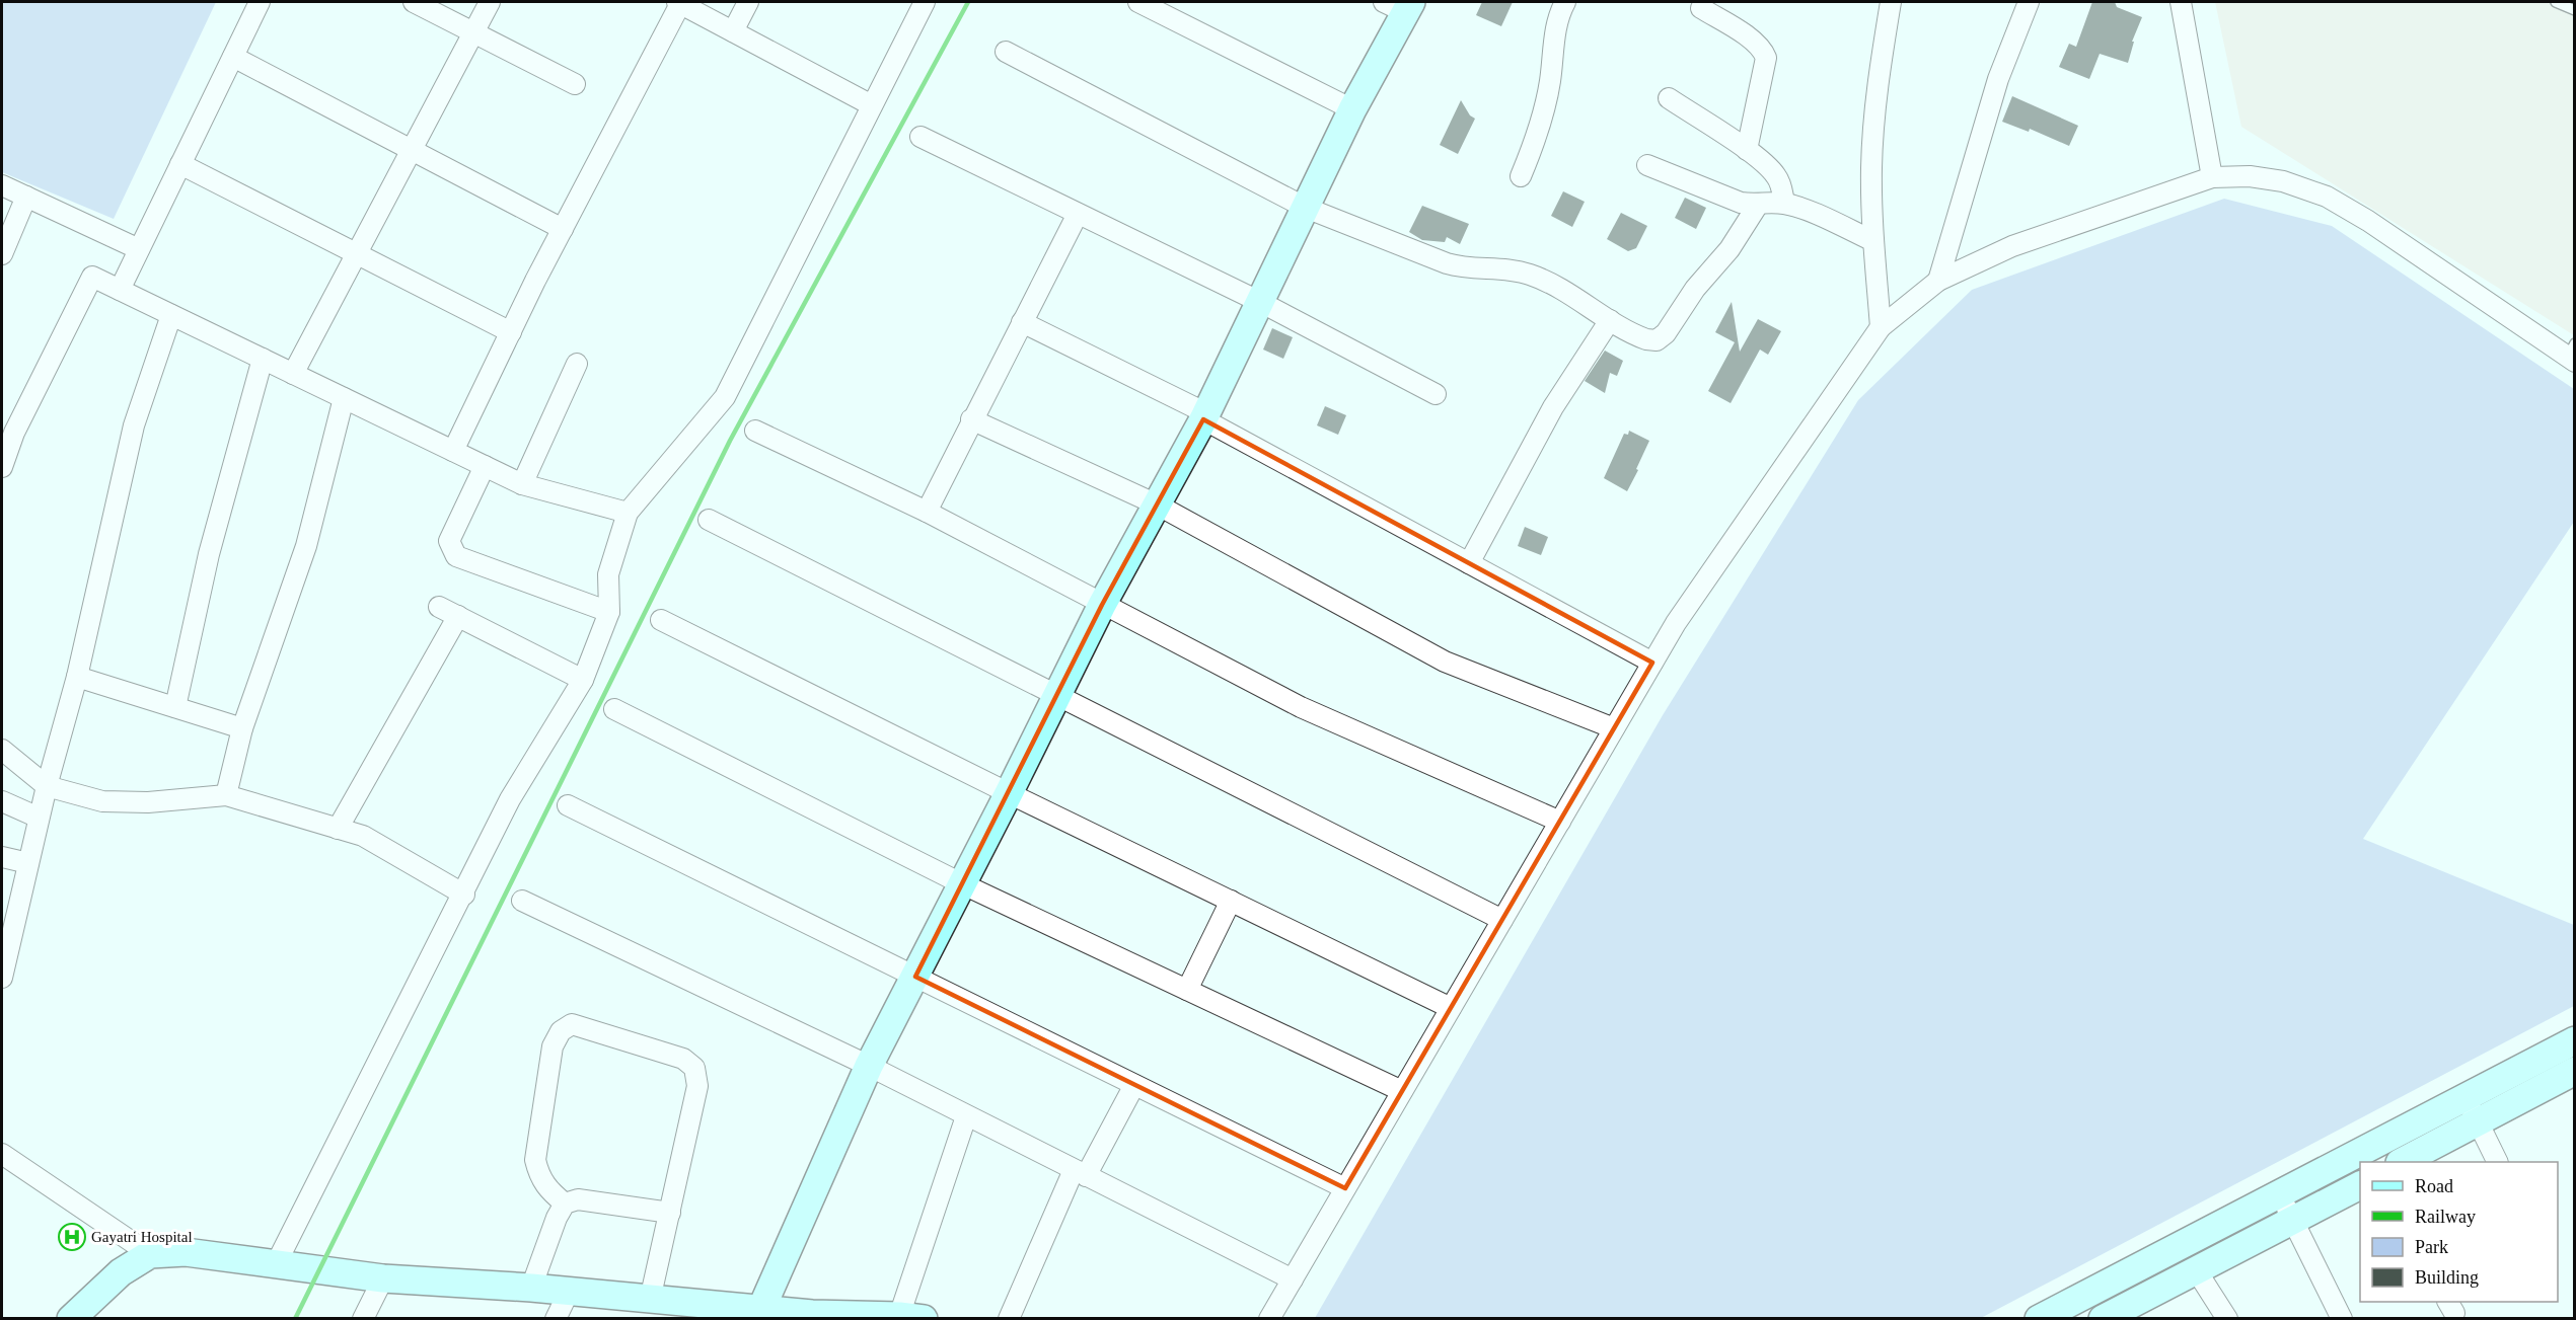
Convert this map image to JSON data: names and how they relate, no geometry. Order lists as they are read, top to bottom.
{
  "places": {
    "hospital": ["Gayatri Hospital"]
  },
  "legend": [
    "Road",
    "Railway",
    "Park",
    "Building"
  ]
}
